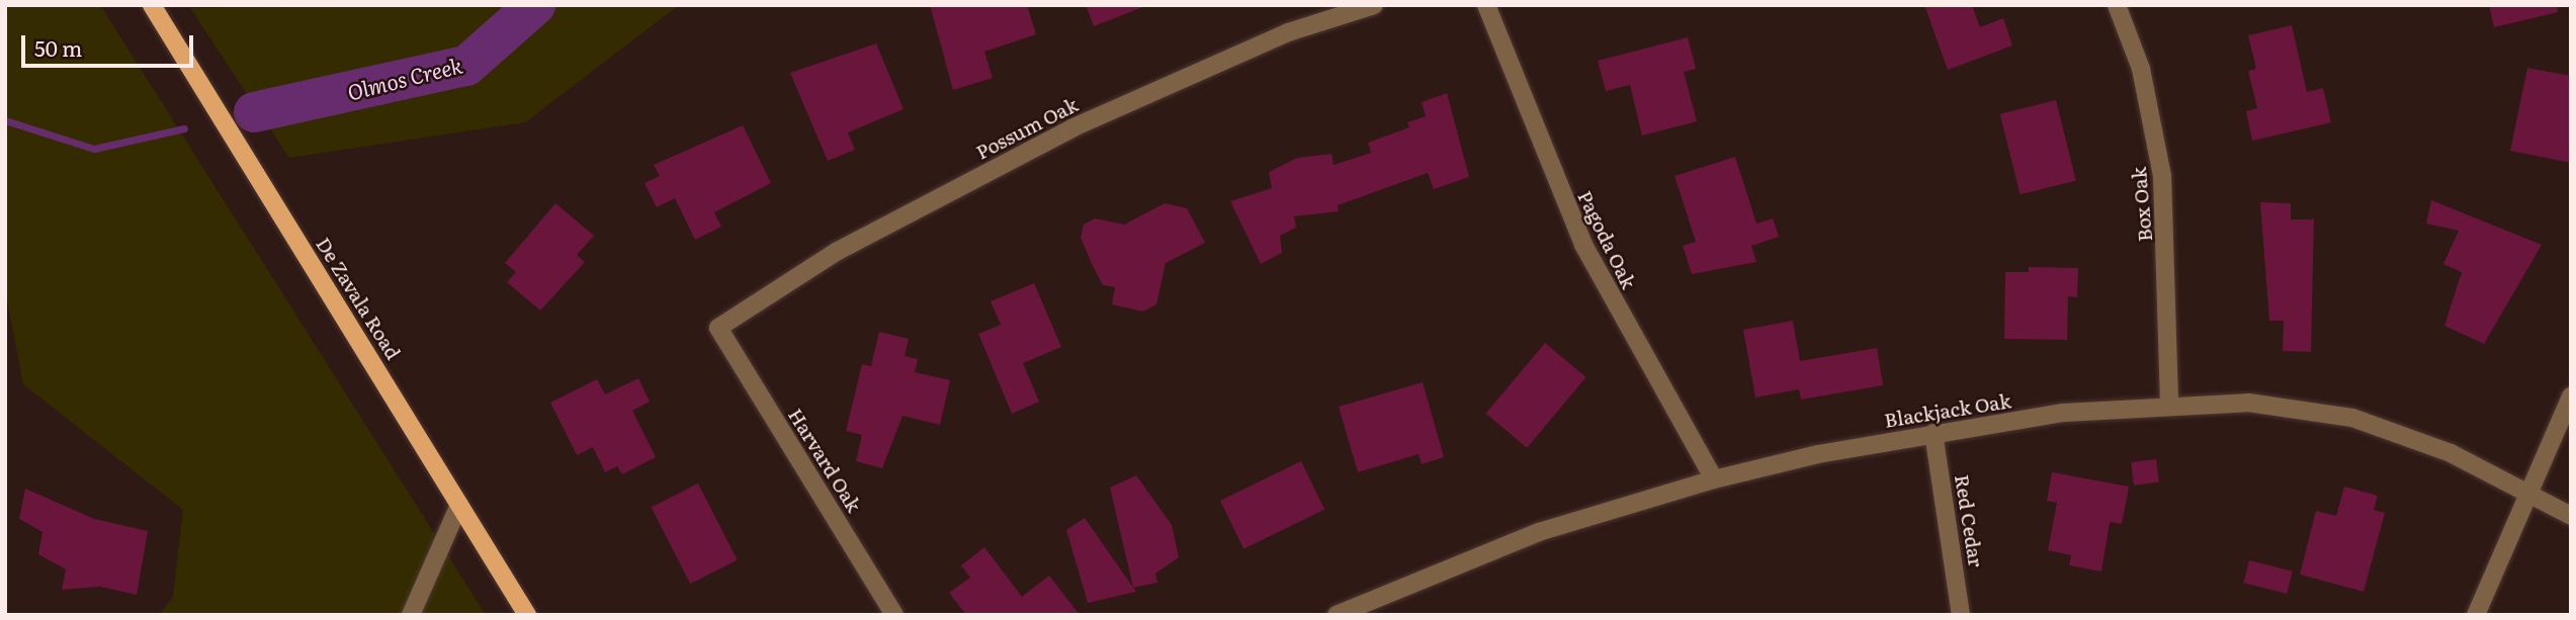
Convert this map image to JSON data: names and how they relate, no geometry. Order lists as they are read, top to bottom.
{
  "streets": {
    "main road": ["De Zavala Road"],
    "street": [
      "Possum Oak",
      "Box Oak",
      "Pagoda Oak",
      "Blackjack Oak",
      "Harvard Oak",
      "Red Cedar"
    ]
  },
  "crossings": [
    ["Possum Oak", "Harvard Oak"],
    ["Box Oak", "Blackjack Oak"],
    ["Pagoda Oak", "Blackjack Oak"],
    ["Blackjack Oak", "Red Cedar"]
  ],
  "water": ["Olmos Creek"],
  "scale_bar": "50 m"
}
